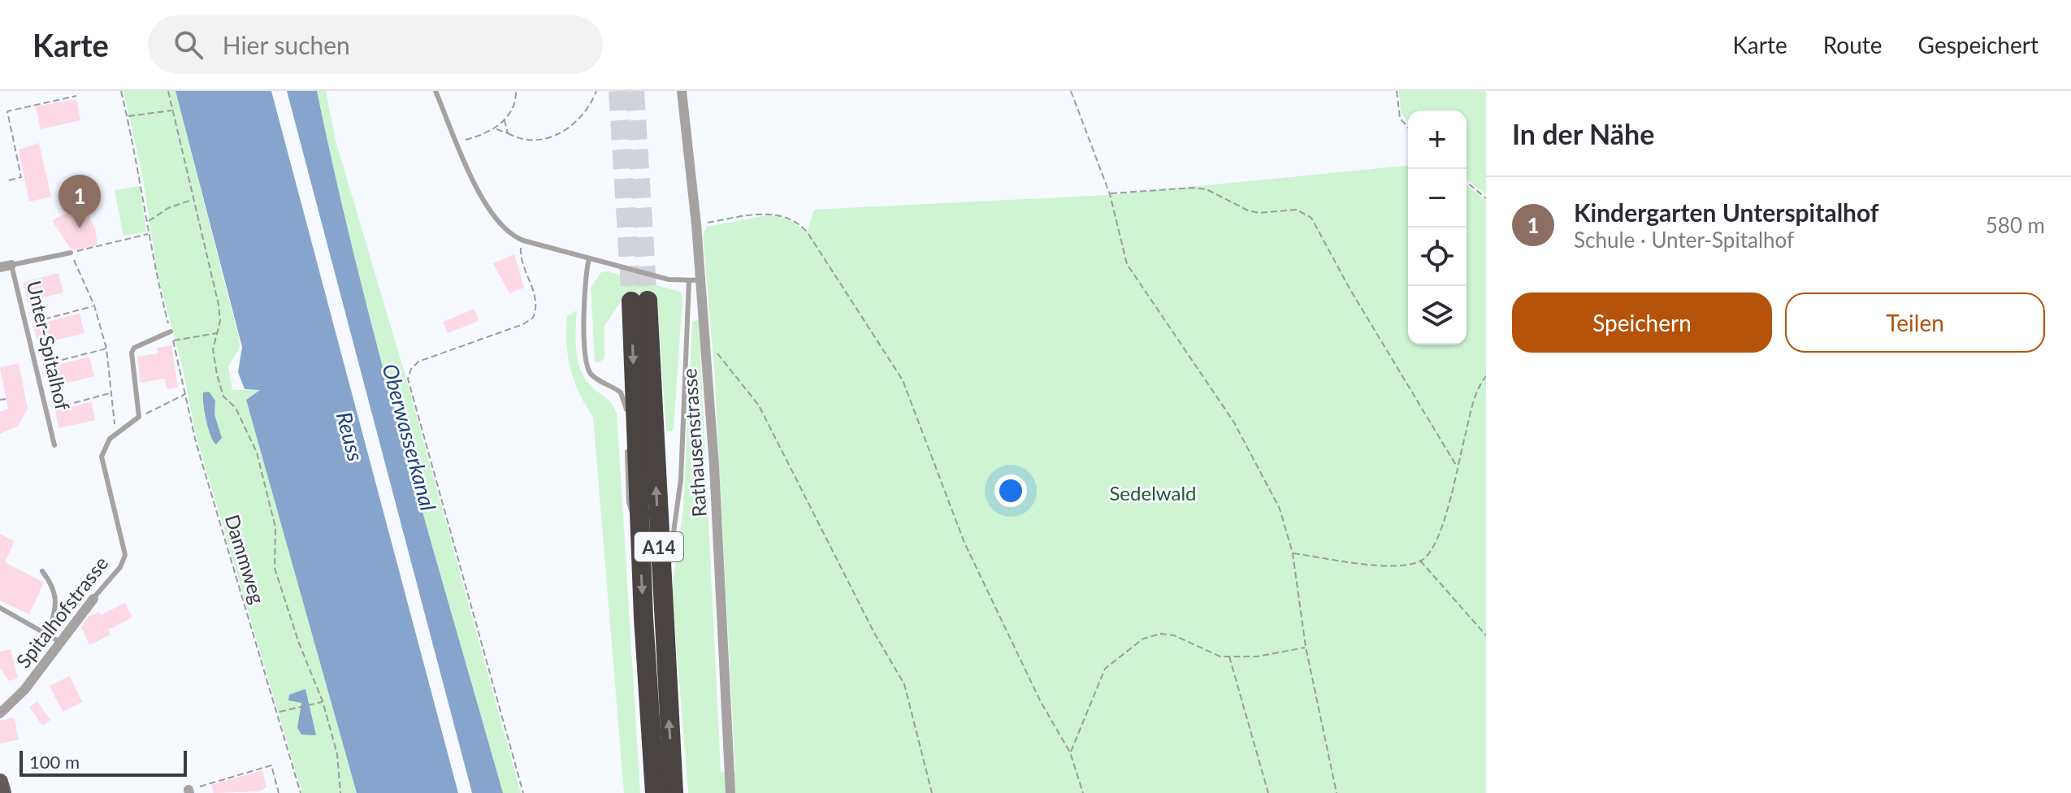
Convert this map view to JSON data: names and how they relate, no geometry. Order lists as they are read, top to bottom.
{
  "streets": {
    "highway": ["A14"],
    "street": ["Unter-Spitalhof", "Rathausenstrasse", "Spitalhofstrasse"],
    "path": ["Dammweg"]
  },
  "water": ["Reuss", "Oberwasserkanal"],
  "parks": ["Sedelwald"],
  "scale_bar": "100 m",
  "page": {
    "header": "Karte",
    "search": "Hier suchen",
    "nav": ["Karte", "Route", "Gespeichert"],
    "heading": "In der Nähe",
    "map_buttons": ["+", "−"],
    "pins": "1",
    "list": [
      {
        "mark": "1",
        "name": "Kindergarten Unterspitalhof",
        "note": "Schule · Unter-Spitalhof",
        "value": "580 m"
      }
    ],
    "buttons": ["Speichern", "Teilen"],
    "scale": "100 m"
  }
}
